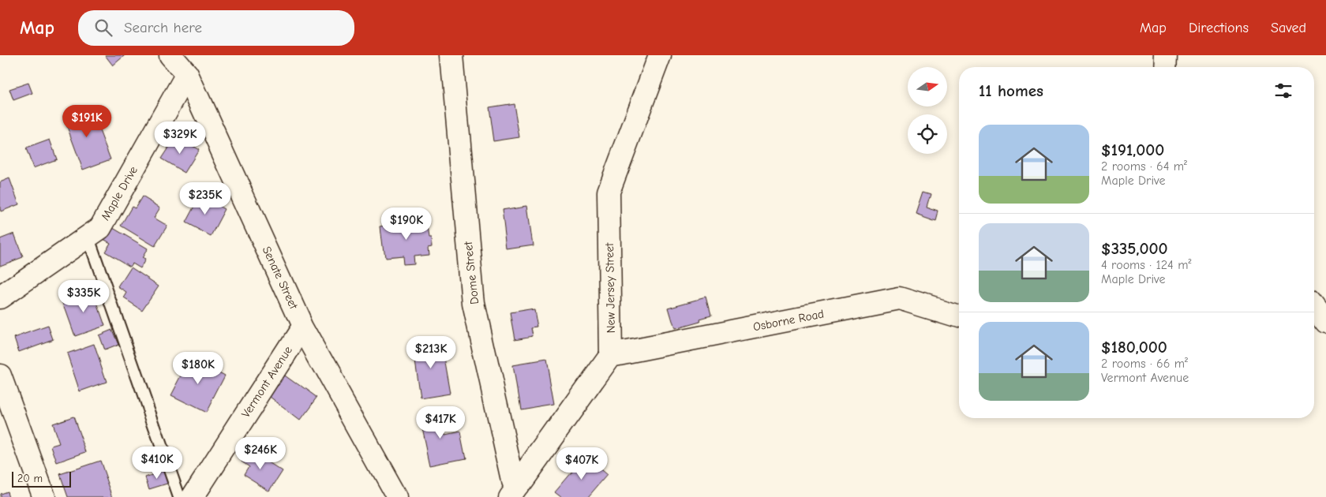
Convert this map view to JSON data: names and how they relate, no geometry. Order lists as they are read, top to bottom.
{
  "streets": {
    "street": [
      "Maple Drive",
      "Dome Street",
      "Senate Street",
      "New Jersey Street",
      "Osborne Road",
      "Vermont Avenue"
    ]
  },
  "crossings": [
    ["Maple Drive", "Senate Street"],
    ["Senate Street", "Vermont Avenue"],
    ["New Jersey Street", "Osborne Road"]
  ],
  "scale_bar": "20 m",
  "north": "right",
  "page": {
    "header": "Map",
    "search": "Search here",
    "nav": ["Map", "Directions", "Saved"],
    "heading": "11 homes",
    "price": [
      "$191K",
      "$329K",
      "$235K",
      "$190K",
      "$335K",
      "$213K",
      "$180K",
      "$417K",
      "$246K",
      "$410K",
      "$407K"
    ],
    "list": [
      {
        "name": "$191,000",
        "note": "2 rooms · 64 m² · Maple Drive"
      },
      {
        "name": "$335,000",
        "note": "4 rooms · 124 m² · Maple Drive"
      },
      {
        "name": "$180,000",
        "note": "2 rooms · 66 m² · Vermont Avenue"
      }
    ],
    "scale": "20 m"
  }
}
